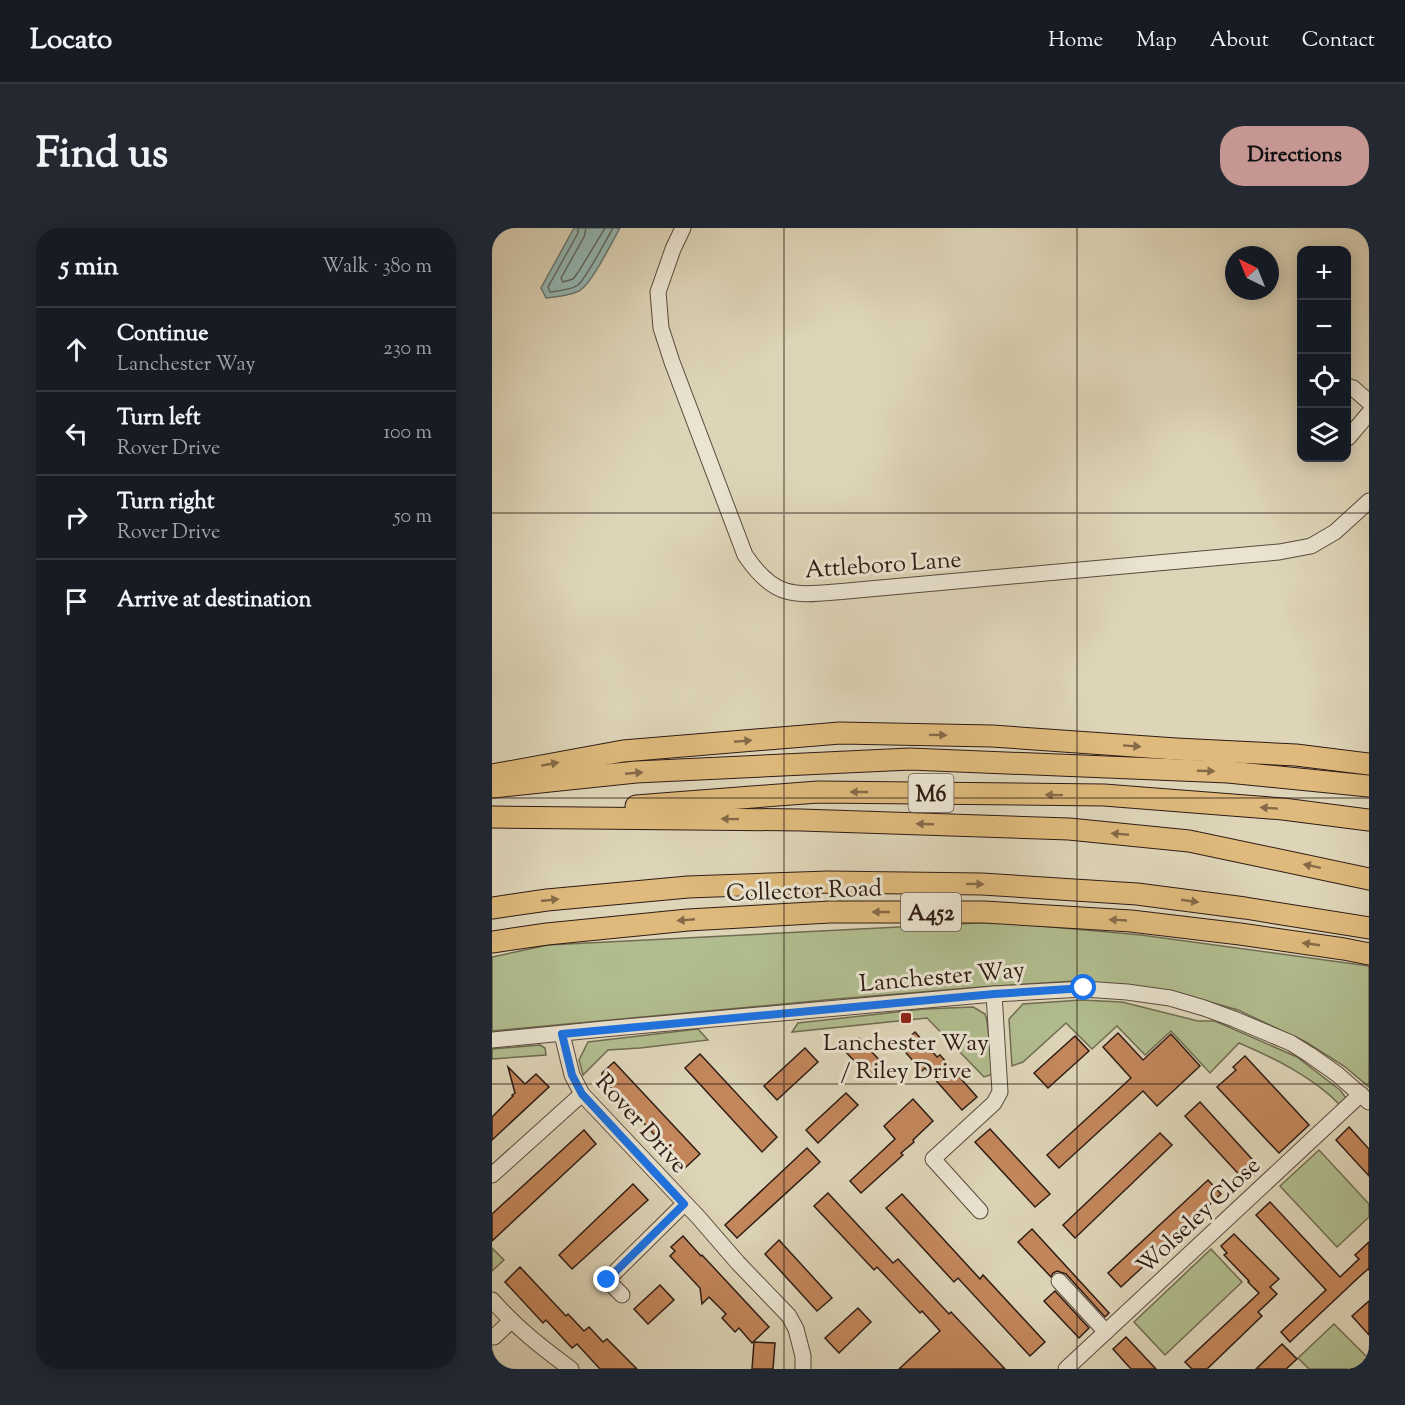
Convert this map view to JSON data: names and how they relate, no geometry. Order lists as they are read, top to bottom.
{
  "streets": {
    "highway": ["M6", "Collector Road", "A452"],
    "street": [
      "Attleboro Lane",
      "Lanchester Way",
      "Rover Drive",
      "Wolseley Close"
    ]
  },
  "crossings": [
    ["Lanchester Way", "Rover Drive"],
    ["Lanchester Way", "Wolseley Close"]
  ],
  "places": {
    "transit": ["Lanchester Way / Riley Drive"]
  },
  "north": "top left",
  "page": {
    "header": "Locato",
    "nav": [
      "Home",
      "Map",
      "About",
      "Contact"
    ],
    "title": "Find us",
    "buttons": "Directions",
    "heading": ["5 min", "Walk · 380 m"],
    "map_buttons": ["+", "−"],
    "list": [
      ["Continue", "Lanchester Way", "230 m"],
      ["Turn left", "Rover Drive", "100 m"],
      ["Turn right", "Rover Drive", "50 m"],
      "Arrive at destination"
    ]
  }
}
